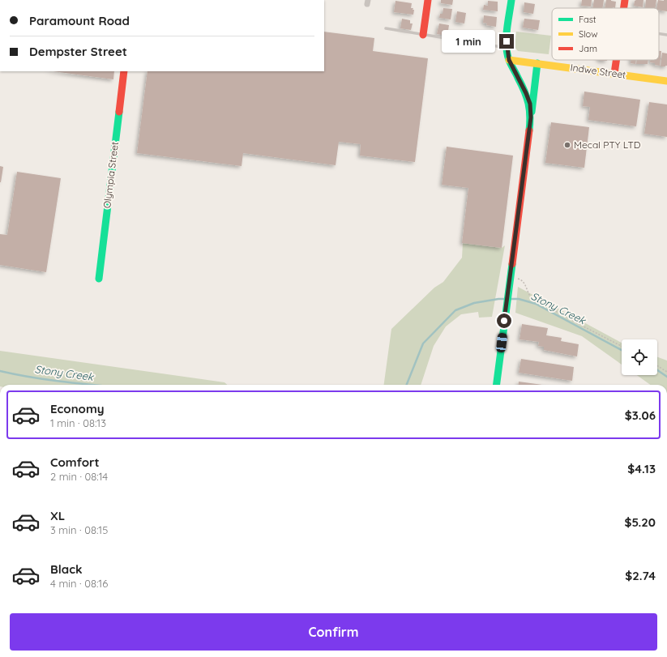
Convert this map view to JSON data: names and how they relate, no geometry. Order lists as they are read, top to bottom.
{
  "streets": {
    "street": ["Indwe Street", "Olympia Street"]
  },
  "water": ["Stony Creek"],
  "places": ["Mecal PTY LTD"],
  "legend": ["Fast", "Slow", "Jam"],
  "page": {
    "banner": ["Paramount Road", "Dempster Street"],
    "bubble": "1 min",
    "list": [
      {
        "name": "Economy",
        "note": "1 min · 08:13",
        "value": "$3.06"
      },
      {
        "name": "Comfort",
        "note": "2 min · 08:14",
        "value": "$4.13"
      },
      {
        "name": "XL",
        "note": "3 min · 08:15",
        "value": "$5.20"
      },
      {
        "name": "Black",
        "note": "4 min · 08:16",
        "value": "$2.74"
      }
    ],
    "buttons": "Confirm"
  }
}
